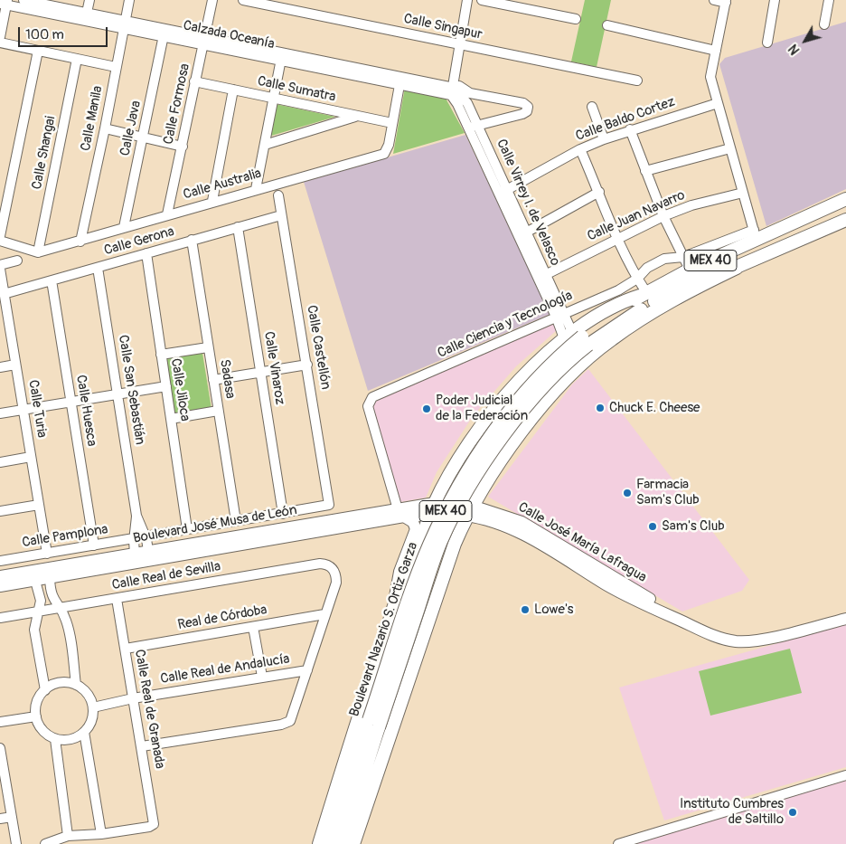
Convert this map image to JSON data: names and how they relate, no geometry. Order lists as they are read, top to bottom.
{
  "streets": {
    "highway": ["MEX 40", "Boulevard Nazario S. Ortiz Garza"],
    "main road": ["Boulevard José Musa de León", "Calle José María Lafragua"],
    "street": [
      "Calle Singapur",
      "Calzada Oceanía",
      "Calle Sumatra",
      "Calle Formosa",
      "Calle Manila",
      "Calle Baldo Cortez",
      "Calle Java",
      "Calle Shangai",
      "Calle Australia",
      "Calle Virrey I. de Velasco",
      "Calle Juan Navarro",
      "Calle Gerona",
      "Calle Ciencia y Tecnología",
      "Calle Castellón",
      "Calle Vinaroz",
      "Sadasa",
      "Calle San Sebastián",
      "Calle Jiloca",
      "Calle Turia",
      "Calle Huesca",
      "Calle Pamplona",
      "Calle Real de Sevilla",
      "Real de Córdoba",
      "Calle Real de Andalucía",
      "Calle Real de Granada"
    ]
  },
  "crossings": [
    ["Calzada Oceanía", "Calle Formosa"],
    ["Calzada Oceanía", "Calle Manila"],
    ["Calzada Oceanía", "Calle Java"],
    ["Calzada Oceanía", "Calle Australia"],
    ["Calzada Oceanía", "Calle Virrey I. de Velasco"],
    ["Calle Sumatra", "Calle Formosa"],
    ["Calle Sumatra", "Calle Australia"],
    ["Calle Formosa", "Calle Australia"],
    ["Calle Manila", "Calle Australia"],
    ["Calle Baldo Cortez", "Calle Virrey I. de Velasco"],
    ["Calle Java", "Calle Australia"],
    ["Calle Shangai", "Calle Australia"],
    ["Calle Virrey I. de Velasco", "Calle Juan Navarro"],
    ["Calle Virrey I. de Velasco", "Calle Ciencia y Tecnología"],
    ["Calle Virrey I. de Velasco", "Boulevard Nazario S. Ortiz Garza"],
    ["Calle Gerona", "Calle Castellón"],
    ["Calle Gerona", "Calle Vinaroz"],
    ["Calle Gerona", "Sadasa"],
    ["Calle Gerona", "Calle San Sebastián"],
    ["Calle Gerona", "Calle Jiloca"],
    ["Calle Gerona", "Calle Turia"],
    ["Calle Gerona", "Calle Huesca"],
    ["Calle Ciencia y Tecnología", "Boulevard José Musa de León"],
    ["Calle Ciencia y Tecnología", "Boulevard Nazario S. Ortiz Garza"],
    ["Calle Castellón", "Calle Vinaroz"],
    ["Calle San Sebastián", "Boulevard José Musa de León"],
    ["Calle San Sebastián", "Calle Pamplona"],
    ["Calle Turia", "Calle Pamplona"],
    ["Calle Huesca", "Calle Pamplona"],
    ["Boulevard José Musa de León", "Calle José María Lafragua"],
    ["Calle Real de Sevilla", "Real de Córdoba"],
    ["Calle Real de Sevilla", "Calle Real de Granada"],
    ["Real de Córdoba", "Calle Real de Granada"],
    ["Calle Real de Andalucía", "Calle Real de Granada"]
  ],
  "places": [
    "Chuck E. Cheese",
    "Poder Judicial de la Federación",
    "Farmacia Sam's Club",
    "Sam's Club",
    "Lowe's",
    "Instituto Cumbres de Saltillo"
  ],
  "scale_bar": "100 m",
  "north": "bottom left"
}
